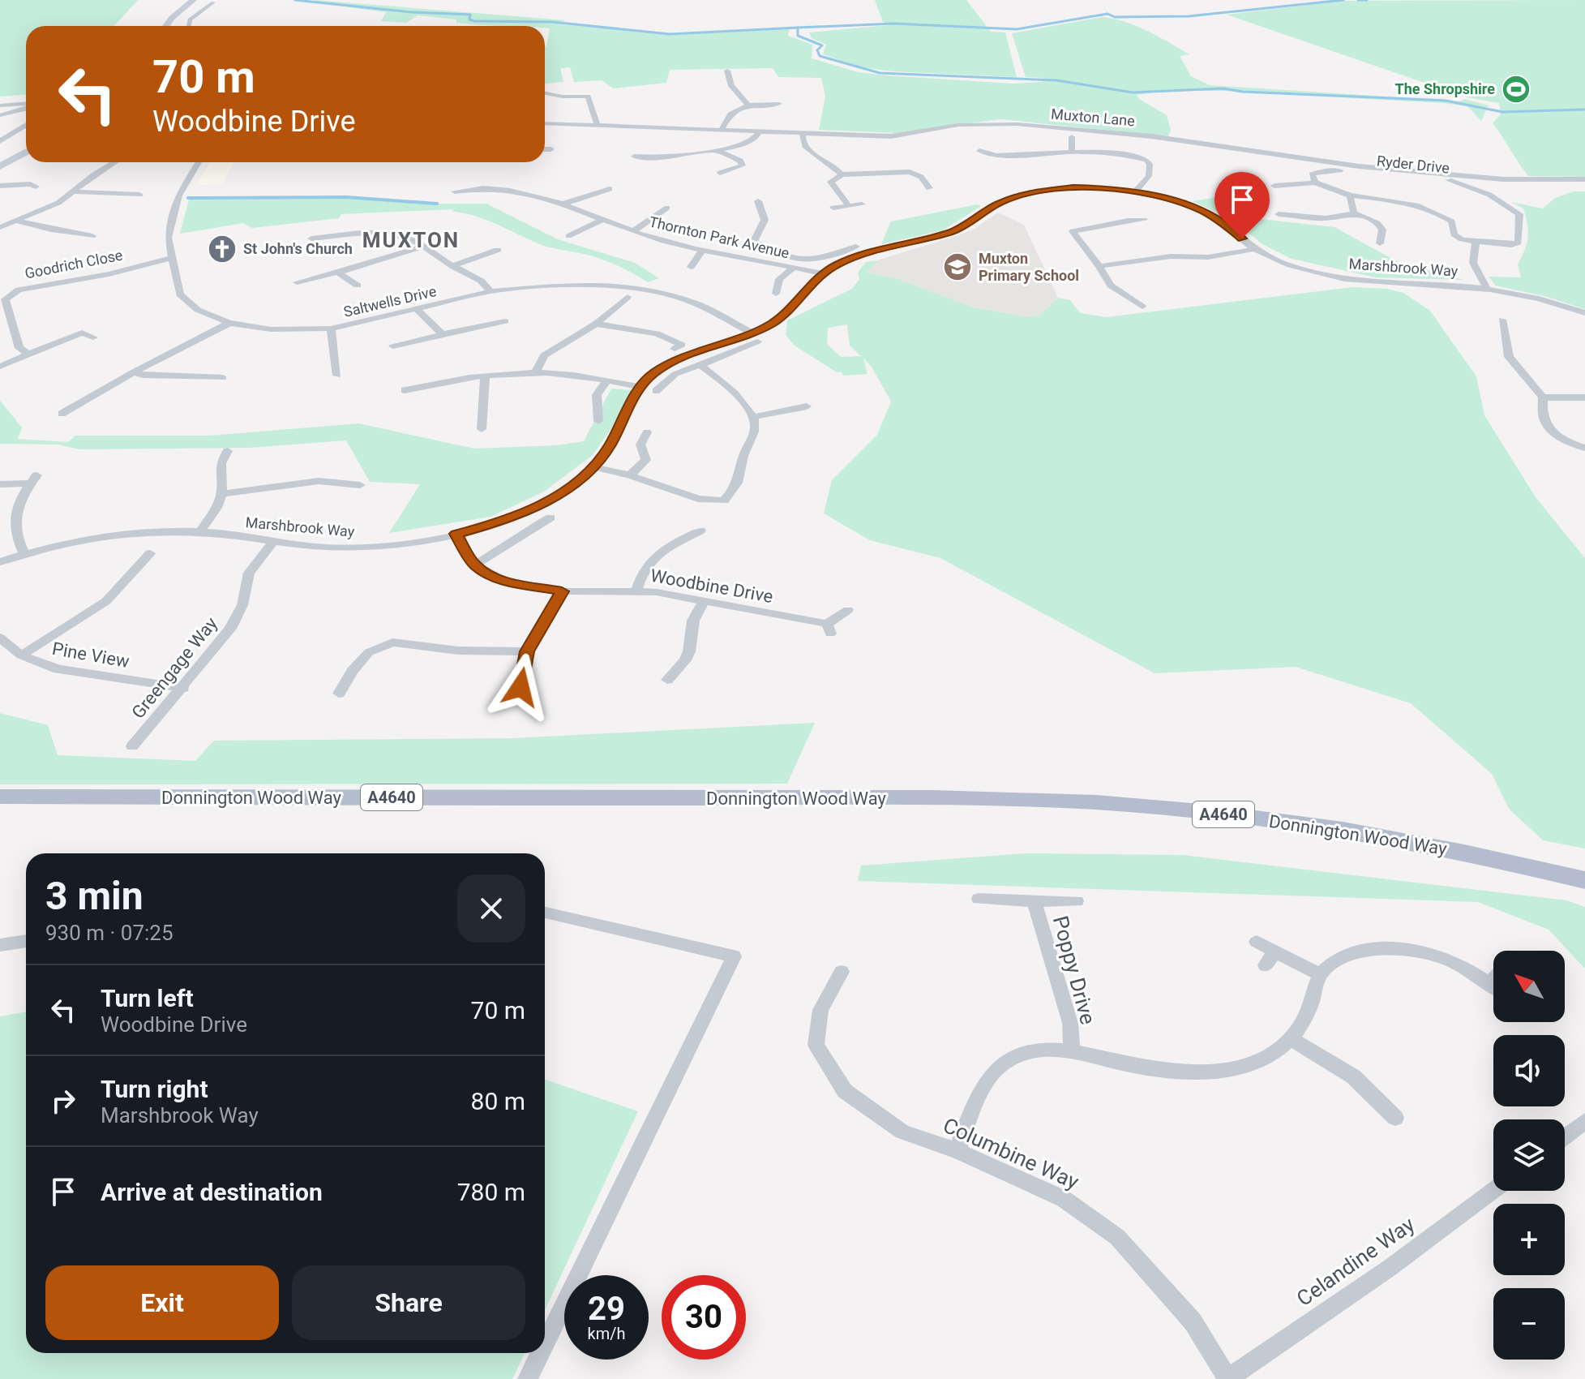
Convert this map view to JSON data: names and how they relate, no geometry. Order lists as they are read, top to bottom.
{
  "streets": {
    "main road": ["Donnington Wood Way", "A4640"],
    "street": [
      "Muxton Lane",
      "Ryder Drive",
      "Thornton Park Avenue",
      "Goodrich Close",
      "Marshbrook Way",
      "Saltwells Drive",
      "Woodbine Drive",
      "Pine View",
      "Greengage Way",
      "Poppy Drive",
      "Columbine Way",
      "Celandine Way"
    ]
  },
  "crossings": [
    ["Thornton Park Avenue", "Marshbrook Way"],
    ["Goodrich Close", "Saltwells Drive"],
    ["Marshbrook Way", "Saltwells Drive"],
    ["Marshbrook Way", "Greengage Way"],
    ["Pine View", "Greengage Way"],
    ["Columbine Way", "Celandine Way"]
  ],
  "districts": ["MUXTON"],
  "places": {
    "sports": ["The Shropshire"],
    "church": ["St John's Church"],
    "school or university": ["Muxton Primary School"]
  },
  "north": "top left",
  "page": {
    "turn": ["70 m", "Woodbine Drive"],
    "heading": ["3 min", "930 m · 07:25"],
    "map_buttons": ["+", "−"],
    "list": [
      {
        "name": "Turn left",
        "note": "Woodbine Drive",
        "value": "70 m"
      },
      {
        "name": "Turn right",
        "note": "Marshbrook Way",
        "value": "80 m"
      },
      {
        "name": "Arrive at destination",
        "value": "780 m"
      }
    ],
    "buttons": ["Exit", "Share"],
    "speed": "29 km/h",
    "limit": "30"
  }
}
